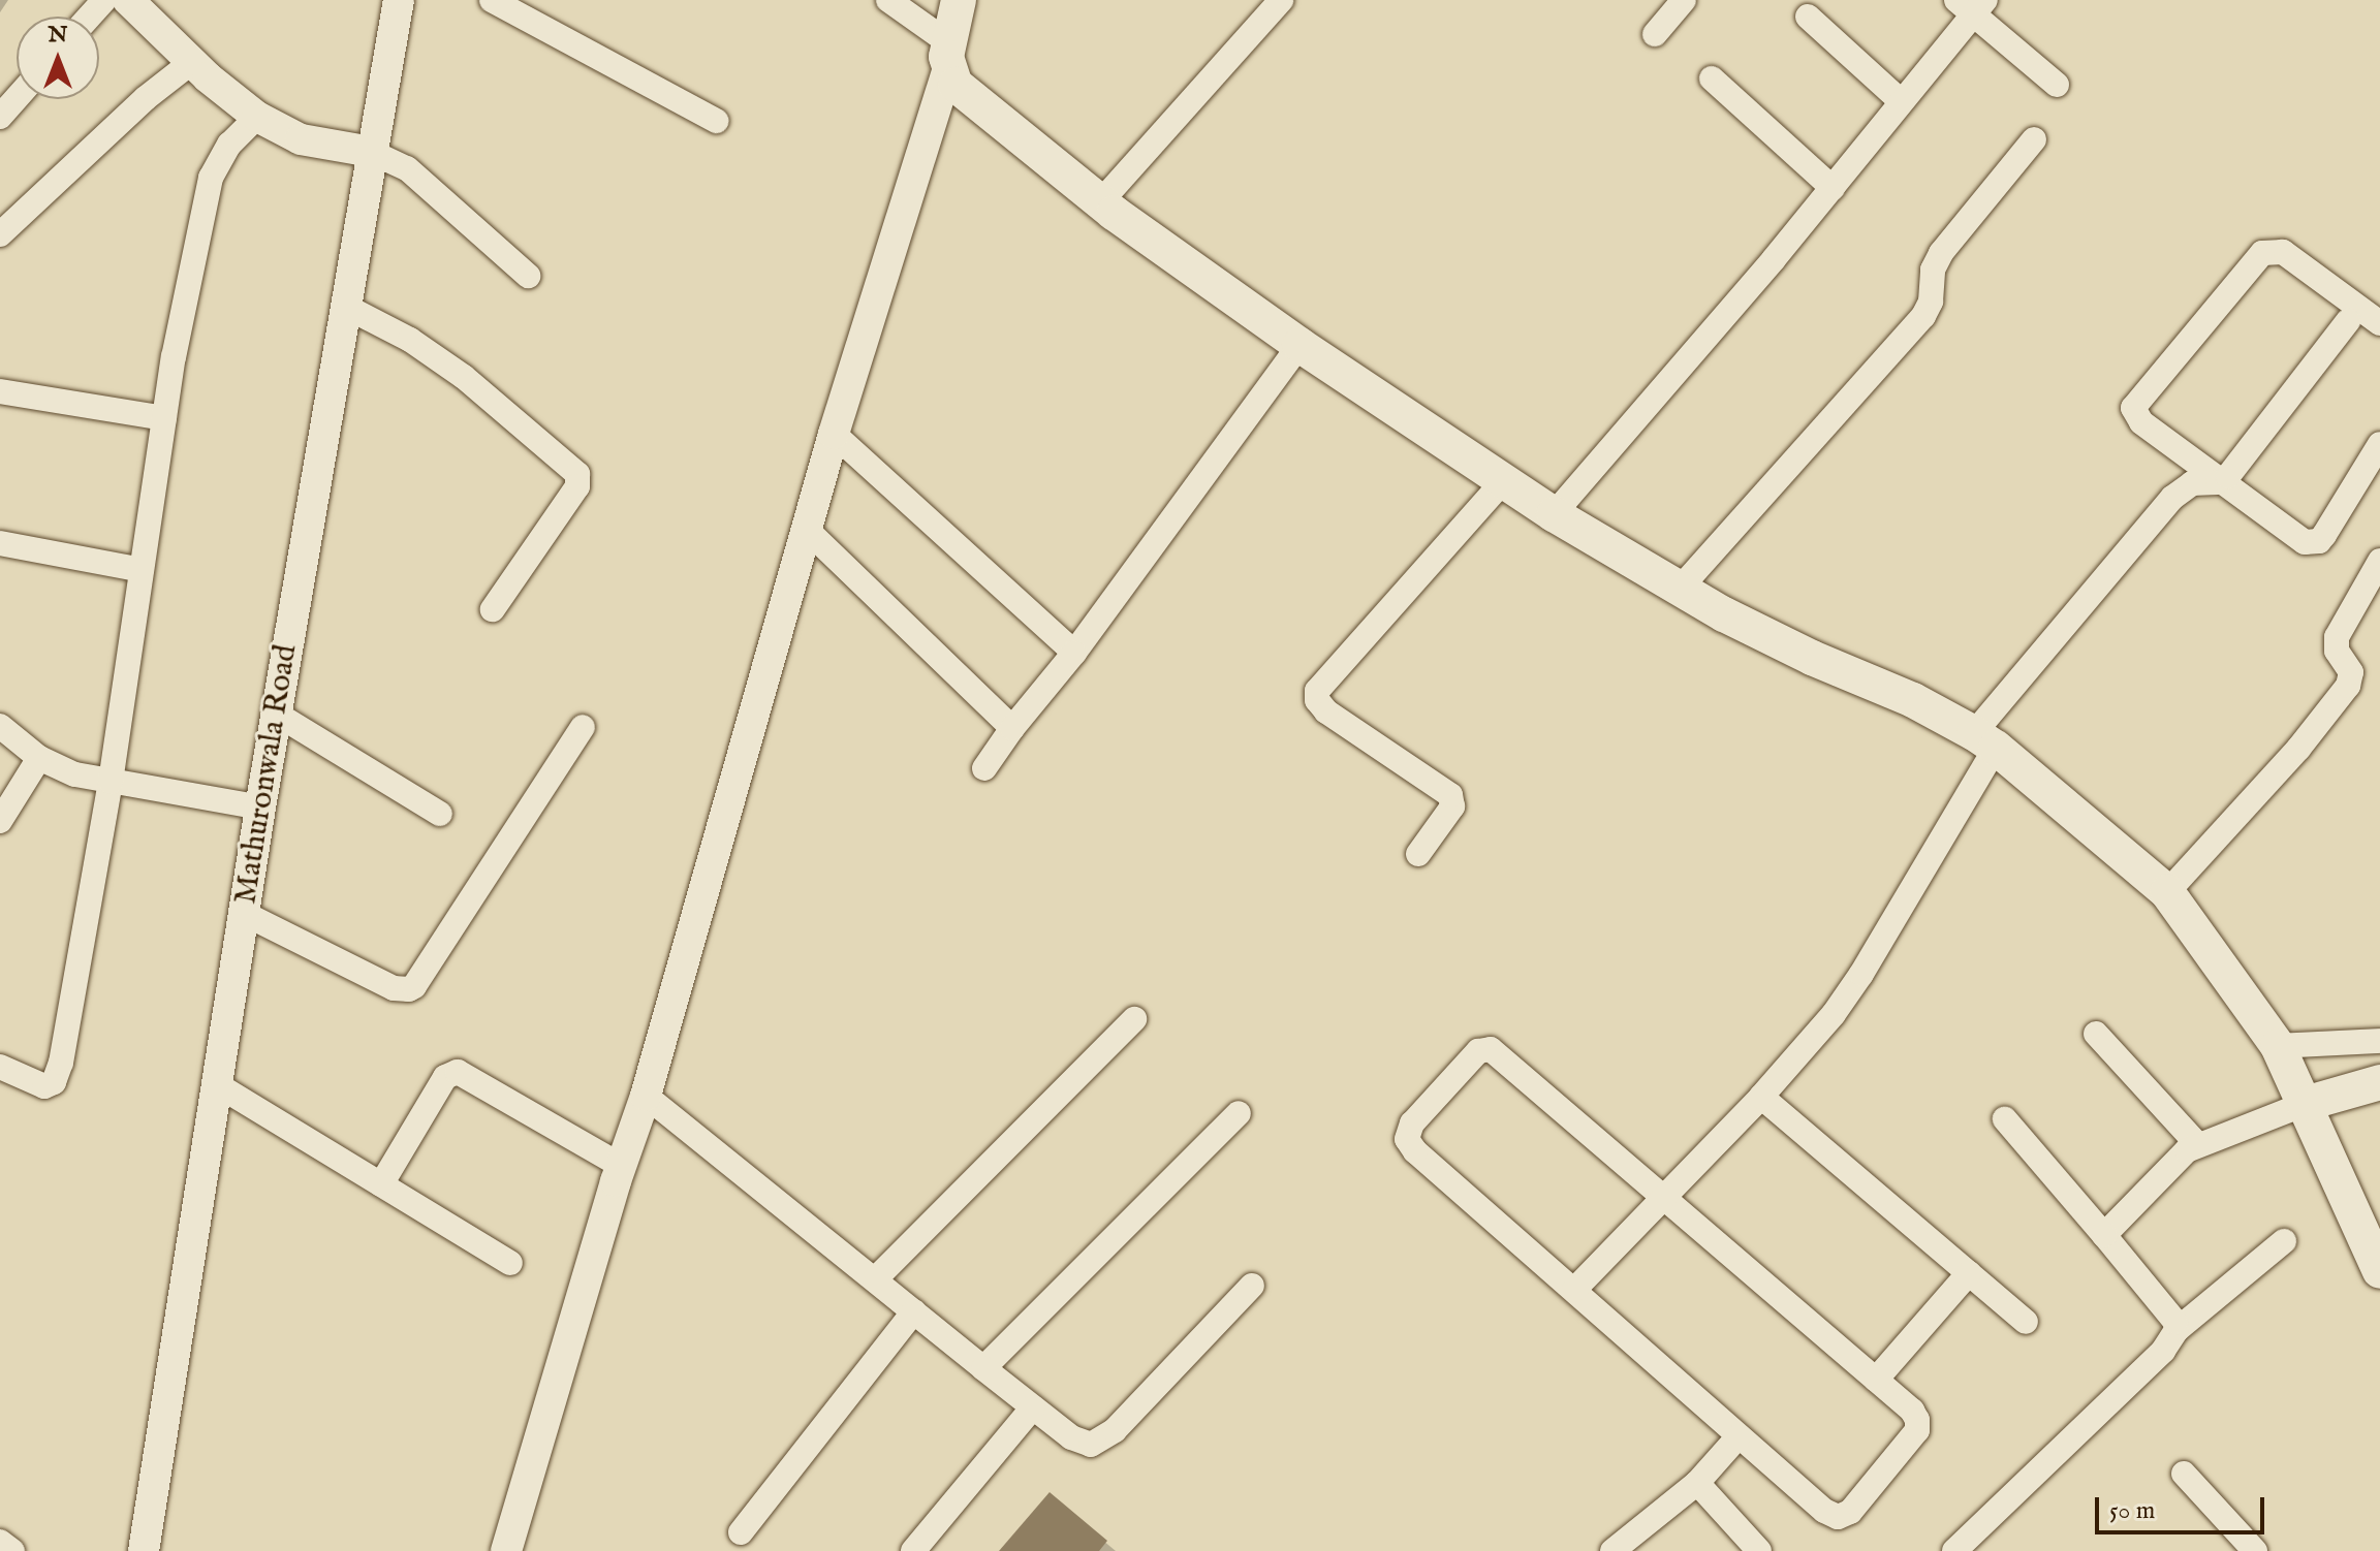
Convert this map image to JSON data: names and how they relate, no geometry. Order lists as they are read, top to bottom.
{
  "streets": {
    "street": ["Mathuronwala Road"]
  },
  "scale_bar": "50 m",
  "north": "top"
}
